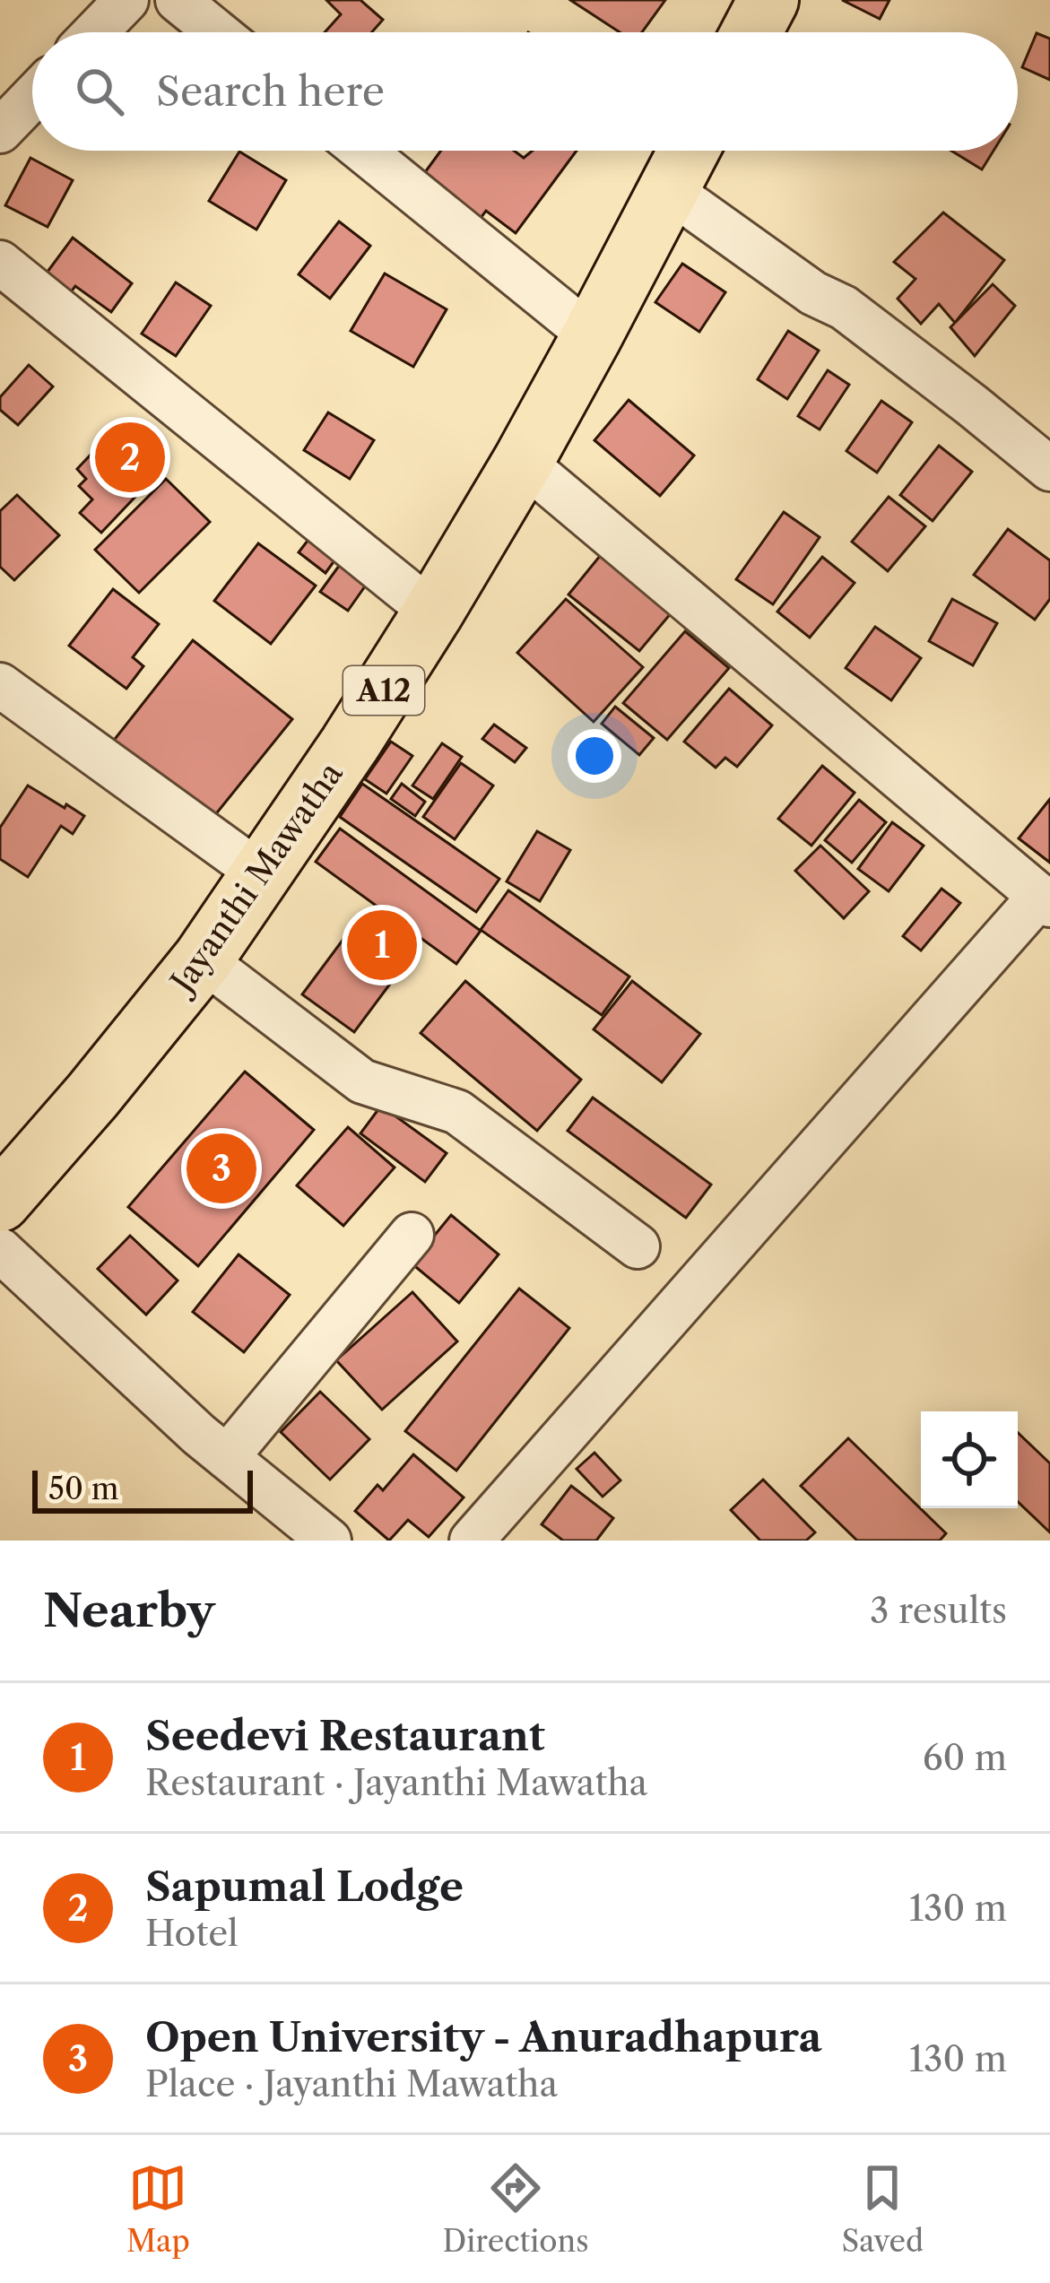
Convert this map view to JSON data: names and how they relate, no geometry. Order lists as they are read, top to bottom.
{
  "streets": {
    "highway": ["A12", "Jayanthi Mawatha"]
  },
  "scale_bar": "50 m",
  "page": {
    "search": "Search here",
    "pins": ["2", "1", "3"],
    "scale": "50 m",
    "heading": ["Nearby", "3 results"],
    "list": [
      {
        "mark": "1",
        "name": "Seedevi Restaurant",
        "note": "Restaurant · Jayanthi Mawatha",
        "value": "60 m"
      },
      {
        "mark": "2",
        "name": "Sapumal Lodge",
        "note": "Hotel",
        "value": "130 m"
      },
      {
        "mark": "3",
        "name": "Open University - Anuradhapura",
        "note": "Place · Jayanthi Mawatha",
        "value": "130 m"
      }
    ],
    "nav": ["Map", "Directions", "Saved"]
  }
}
